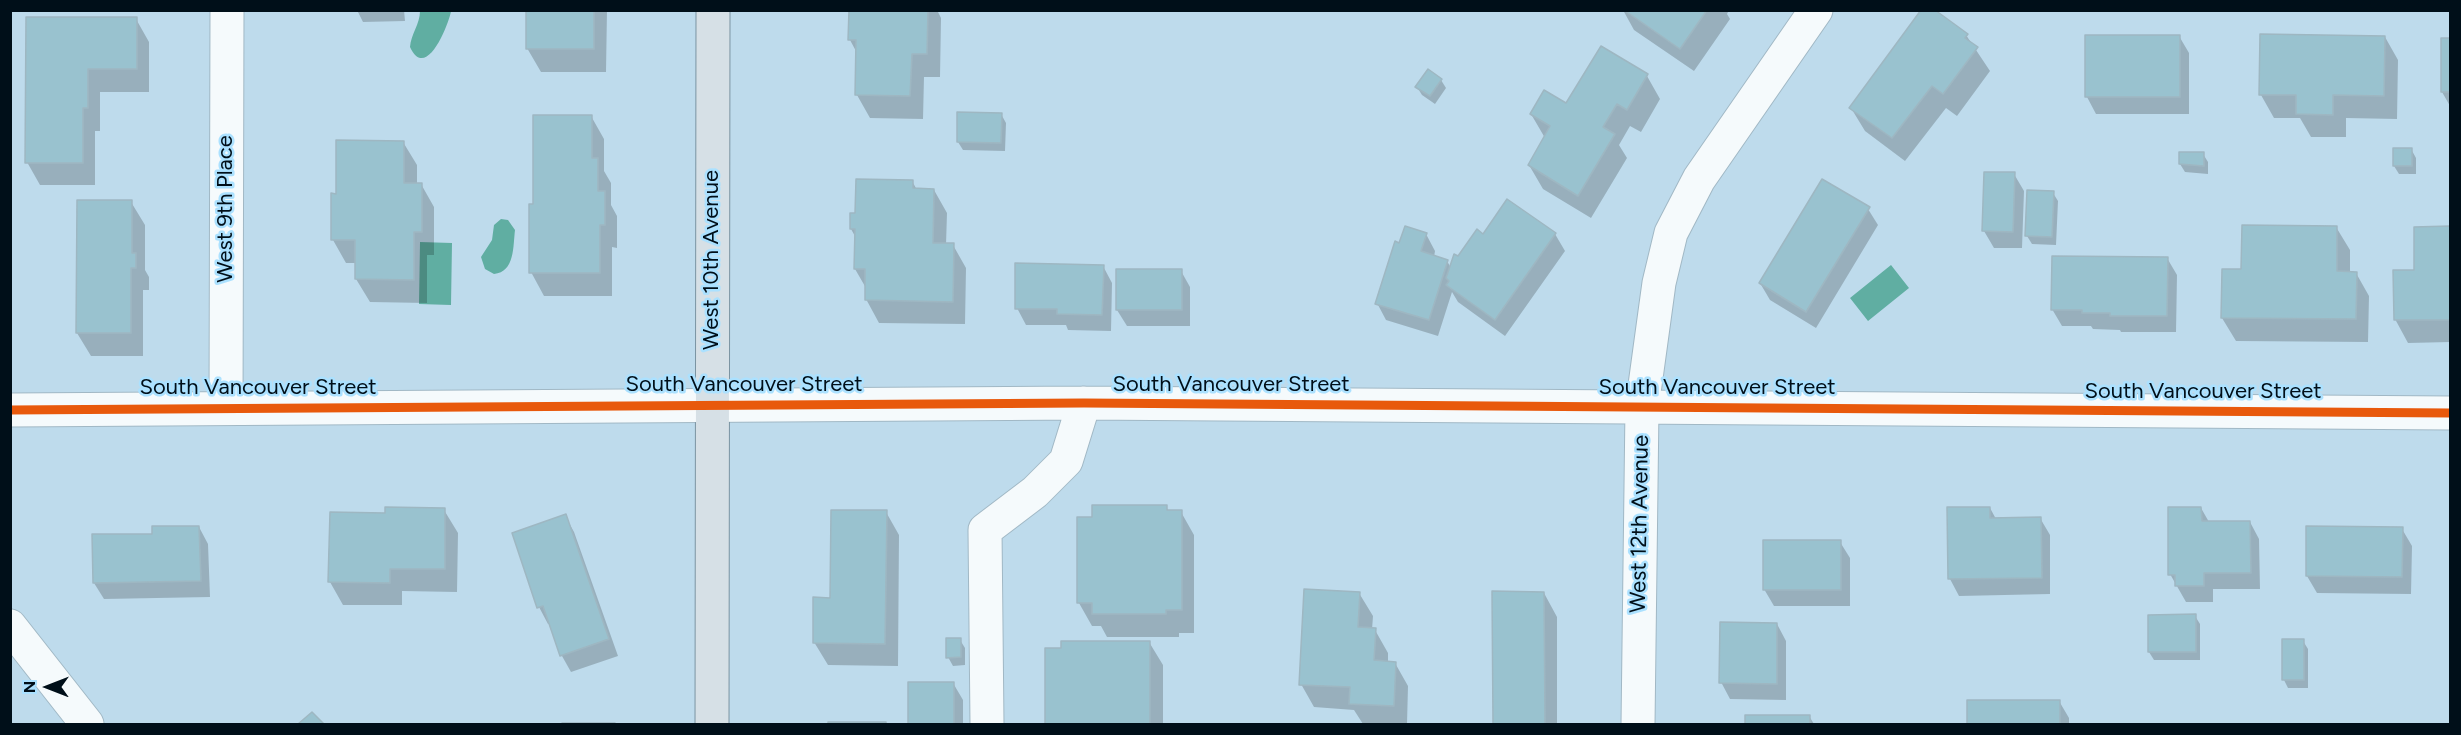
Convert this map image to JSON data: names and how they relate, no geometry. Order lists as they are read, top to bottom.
{
  "streets": {
    "main road": ["West 10th Avenue"],
    "street": ["West 9th Place", "South Vancouver Street", "West 12th Avenue"]
  },
  "crossings": [
    ["West 9th Place", "South Vancouver Street"],
    ["West 10th Avenue", "South Vancouver Street"],
    ["South Vancouver Street", "West 12th Avenue"]
  ],
  "north": "left"
}
